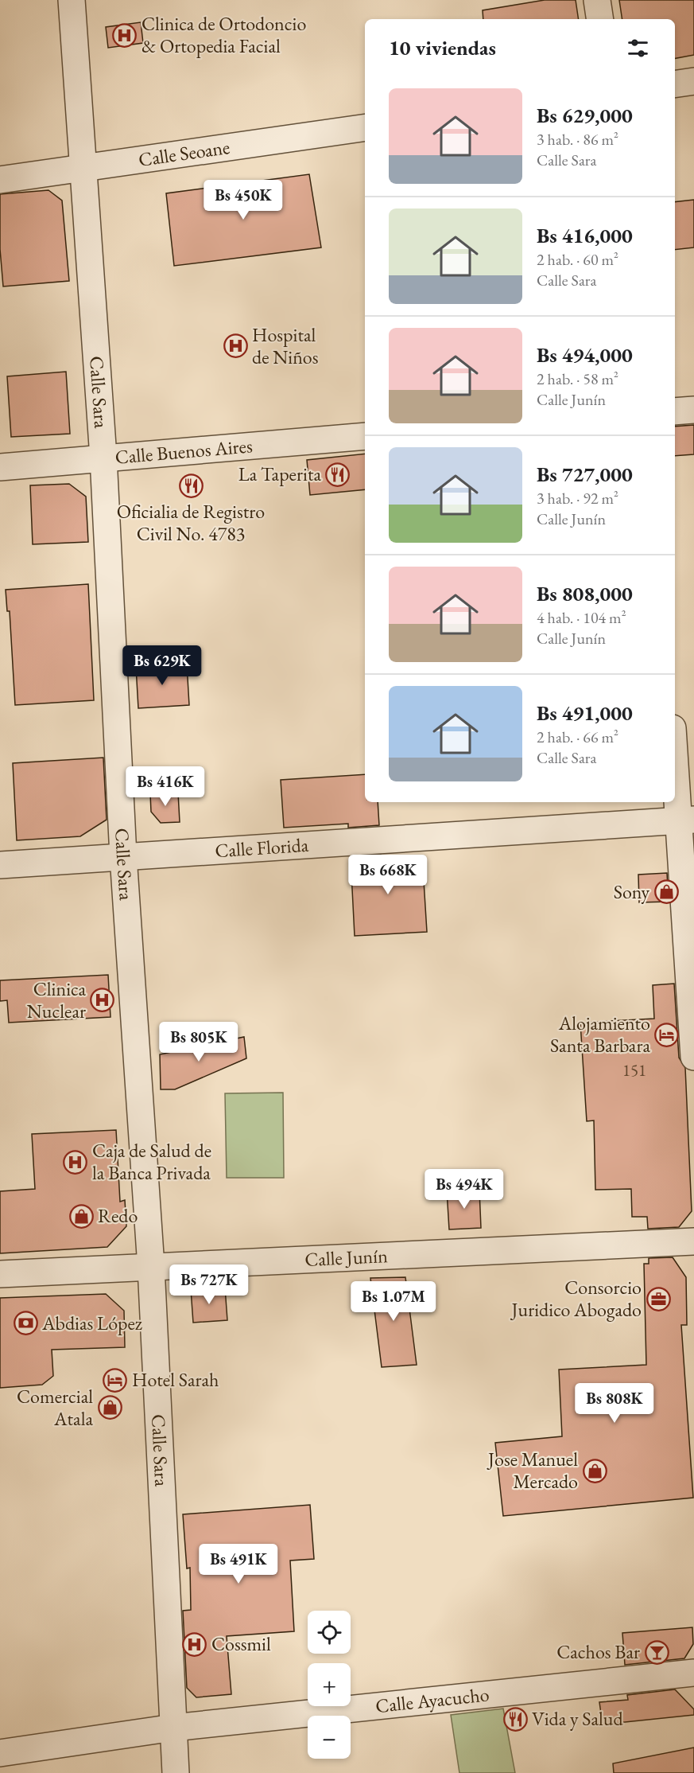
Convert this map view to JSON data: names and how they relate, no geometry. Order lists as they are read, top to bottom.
{
  "streets": {
    "street": [
      "Calle Seoane",
      "Calle Sara",
      "Calle Buenos Aires",
      "Calle Florida",
      "Calle Junín",
      "Calle Ayacucho"
    ]
  },
  "crossings": [
    ["Calle Seoane", "Calle Sara"],
    ["Calle Sara", "Calle Buenos Aires"],
    ["Calle Sara", "Calle Florida"],
    ["Calle Sara", "Calle Junín"],
    ["Calle Sara", "Calle Ayacucho"]
  ],
  "places": {
    "hospital": [
      "Clinica de Ortodoncio & Ortopedia Facial",
      "Hospital de Niños",
      "Clinica Nuclear",
      "Caja de Salud de la Banca Privada",
      "Cossmil"
    ],
    "restaurant": ["La Taperita", "Oficialia de Registro Civil No. 4783", "Vida y Salud"],
    "shop": [
      "Sony",
      "Redo",
      "Comercial Atala",
      "Jose Manuel Mercado"
    ],
    "hotel": ["Alojamiento Santa Barbara", "Hotel Sarah"],
    "office": ["Consorcio Juridico Abogado"],
    "bank": ["Abdias López"],
    "bar": ["Cachos Bar"]
  },
  "house_numbers": ["151"],
  "page": {
    "heading": "10 viviendas",
    "list": [
      {
        "name": "Bs 629,000",
        "note": "3 hab. · 86 m² · Calle Sara"
      },
      {
        "name": "Bs 416,000",
        "note": "2 hab. · 60 m² · Calle Sara"
      },
      {
        "name": "Bs 494,000",
        "note": "2 hab. · 58 m² · Calle Junín"
      },
      {
        "name": "Bs 727,000",
        "note": "3 hab. · 92 m² · Calle Junín"
      },
      {
        "name": "Bs 808,000",
        "note": "4 hab. · 104 m² · Calle Junín"
      },
      {
        "name": "Bs 491,000",
        "note": "2 hab. · 66 m² · Calle Sara"
      }
    ],
    "price": [
      "Bs 450K",
      "Bs 629K",
      "Bs 416K",
      "Bs 668K",
      "Bs 805K",
      "Bs 494K",
      "Bs 727K",
      "Bs 1.07M",
      "Bs 808K",
      "Bs 491K"
    ],
    "map_buttons": ["+", "−"]
  }
}
